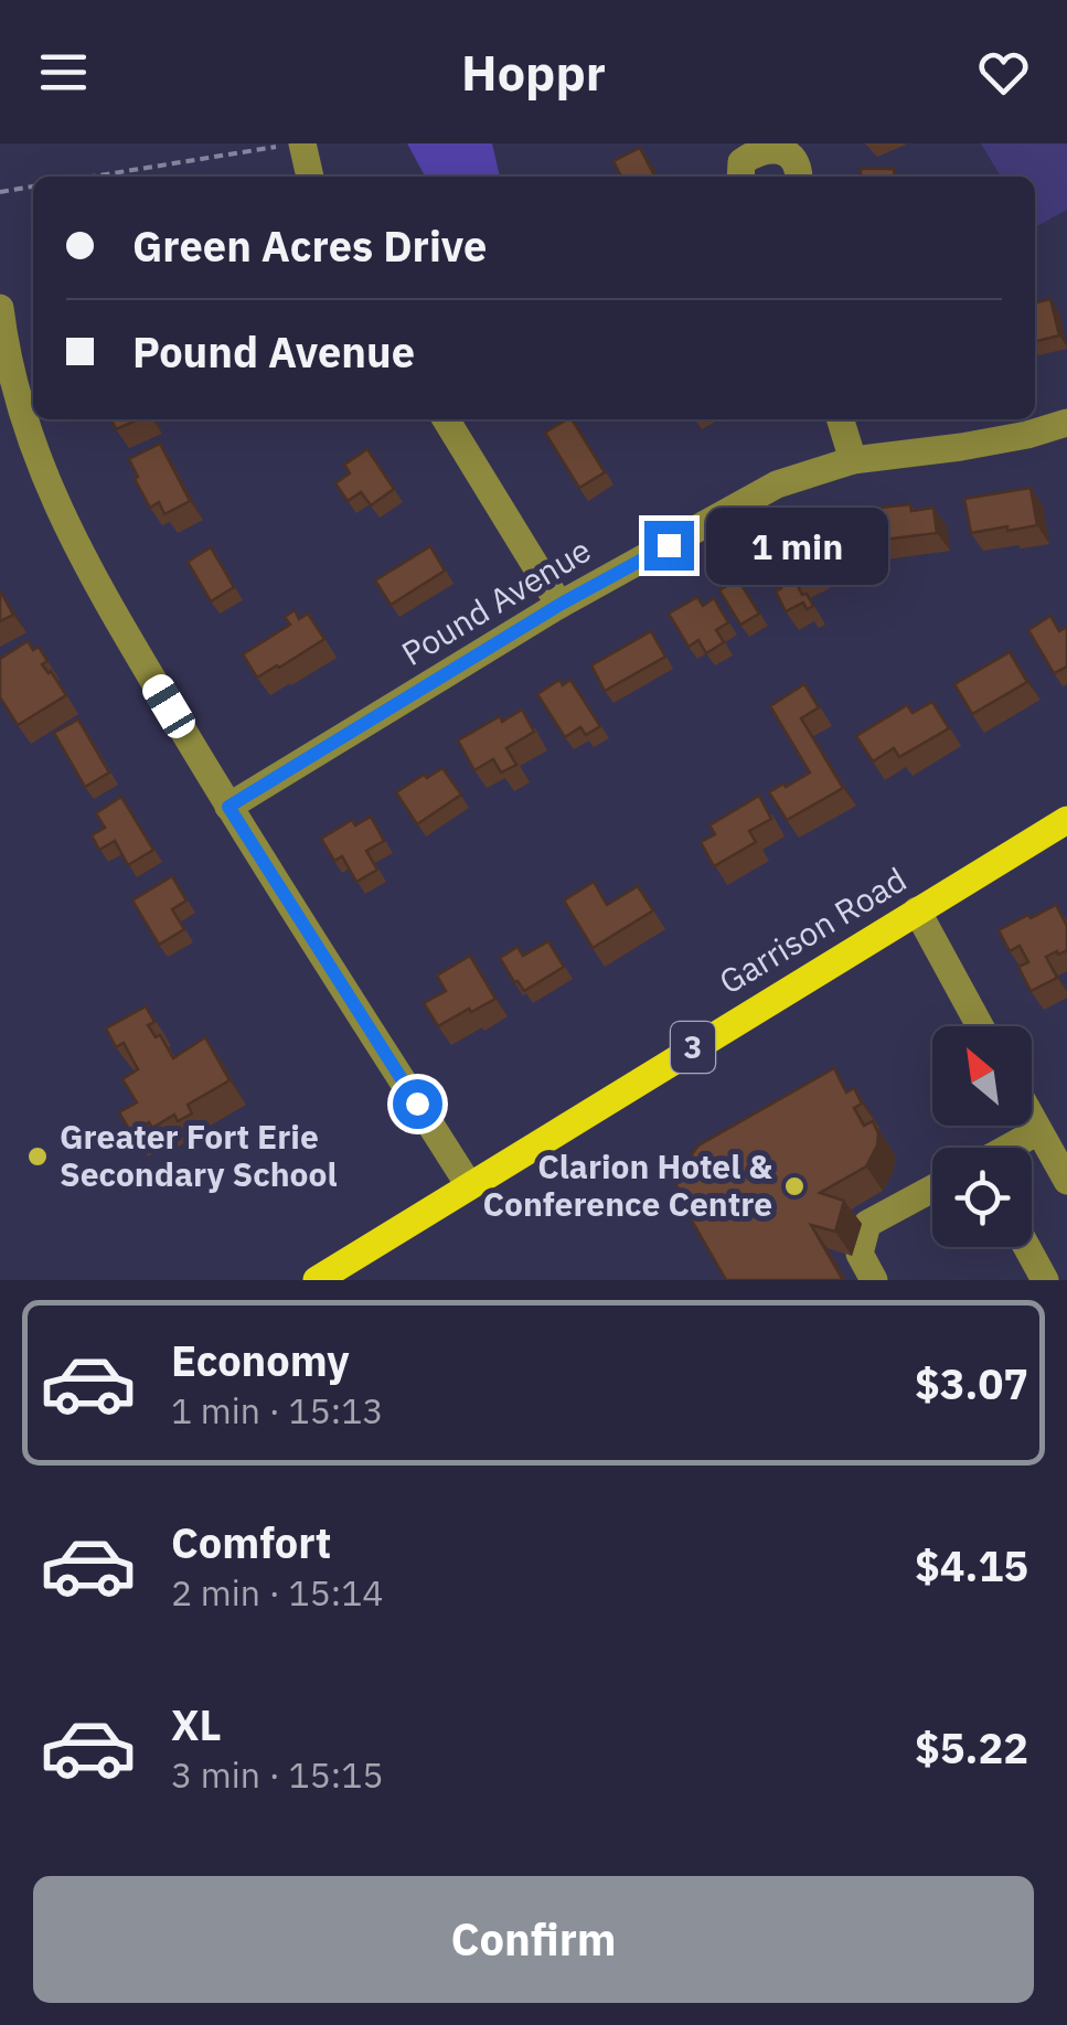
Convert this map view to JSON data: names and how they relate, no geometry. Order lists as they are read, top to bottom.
{
  "streets": {
    "main road": ["Garrison Road", "3"],
    "street": ["Pound Avenue"]
  },
  "places": ["Greater Fort Erie Secondary School", "Clarion Hotel & Conference Centre"],
  "north": "top left",
  "page": {
    "header": "Hoppr",
    "banner": ["Green Acres Drive", "Pound Avenue"],
    "bubble": "1 min",
    "list": [
      {
        "name": "Economy",
        "note": "1 min · 15:13",
        "value": "$3.07"
      },
      {
        "name": "Comfort",
        "note": "2 min · 15:14",
        "value": "$4.15"
      },
      {
        "name": "XL",
        "note": "3 min · 15:15",
        "value": "$5.22"
      }
    ],
    "buttons": "Confirm"
  }
}
